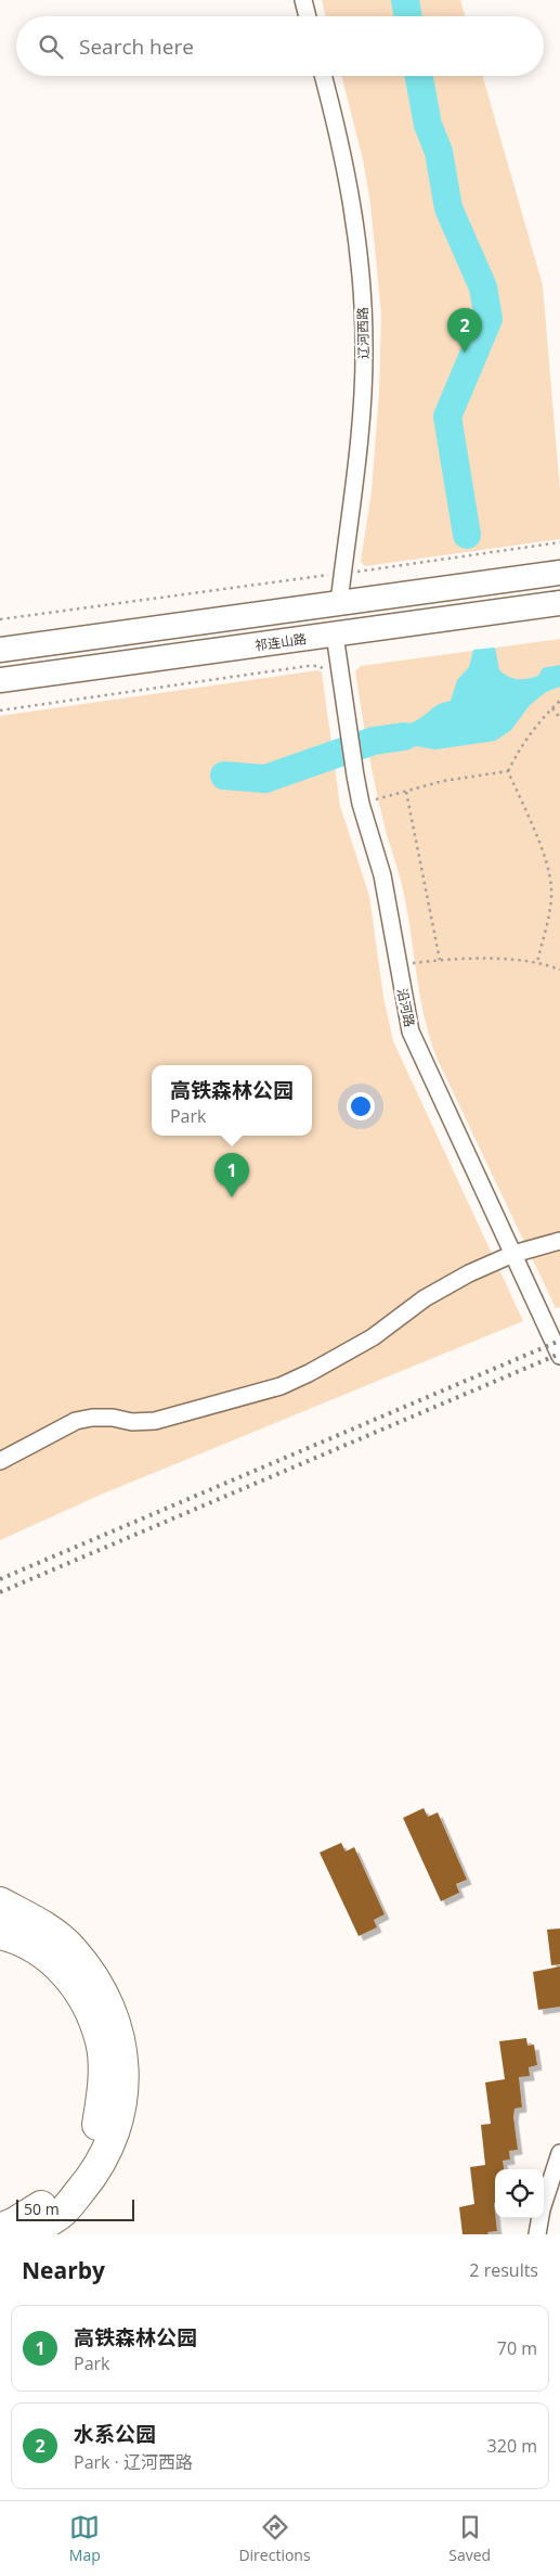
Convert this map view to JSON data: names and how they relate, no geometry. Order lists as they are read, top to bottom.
{
  "streets": {
    "main road": ["祁连山路"],
    "street": ["辽河西路", "沿河路"]
  },
  "crossings": [
    ["祁连山路", "沿河路"]
  ],
  "scale_bar": "50 m",
  "page": {
    "search": "Search here",
    "pins": ["2", "1"],
    "popup": ["高铁森林公园", "Park"],
    "scale": "50 m",
    "heading": ["Nearby", "2 results"],
    "list": [
      {
        "mark": "1",
        "name": "高铁森林公园",
        "note": "Park",
        "value": "70 m"
      },
      {
        "mark": "2",
        "name": "水系公园",
        "note": "Park · 辽河西路",
        "value": "320 m"
      }
    ],
    "nav": ["Map", "Directions", "Saved"]
  }
}
